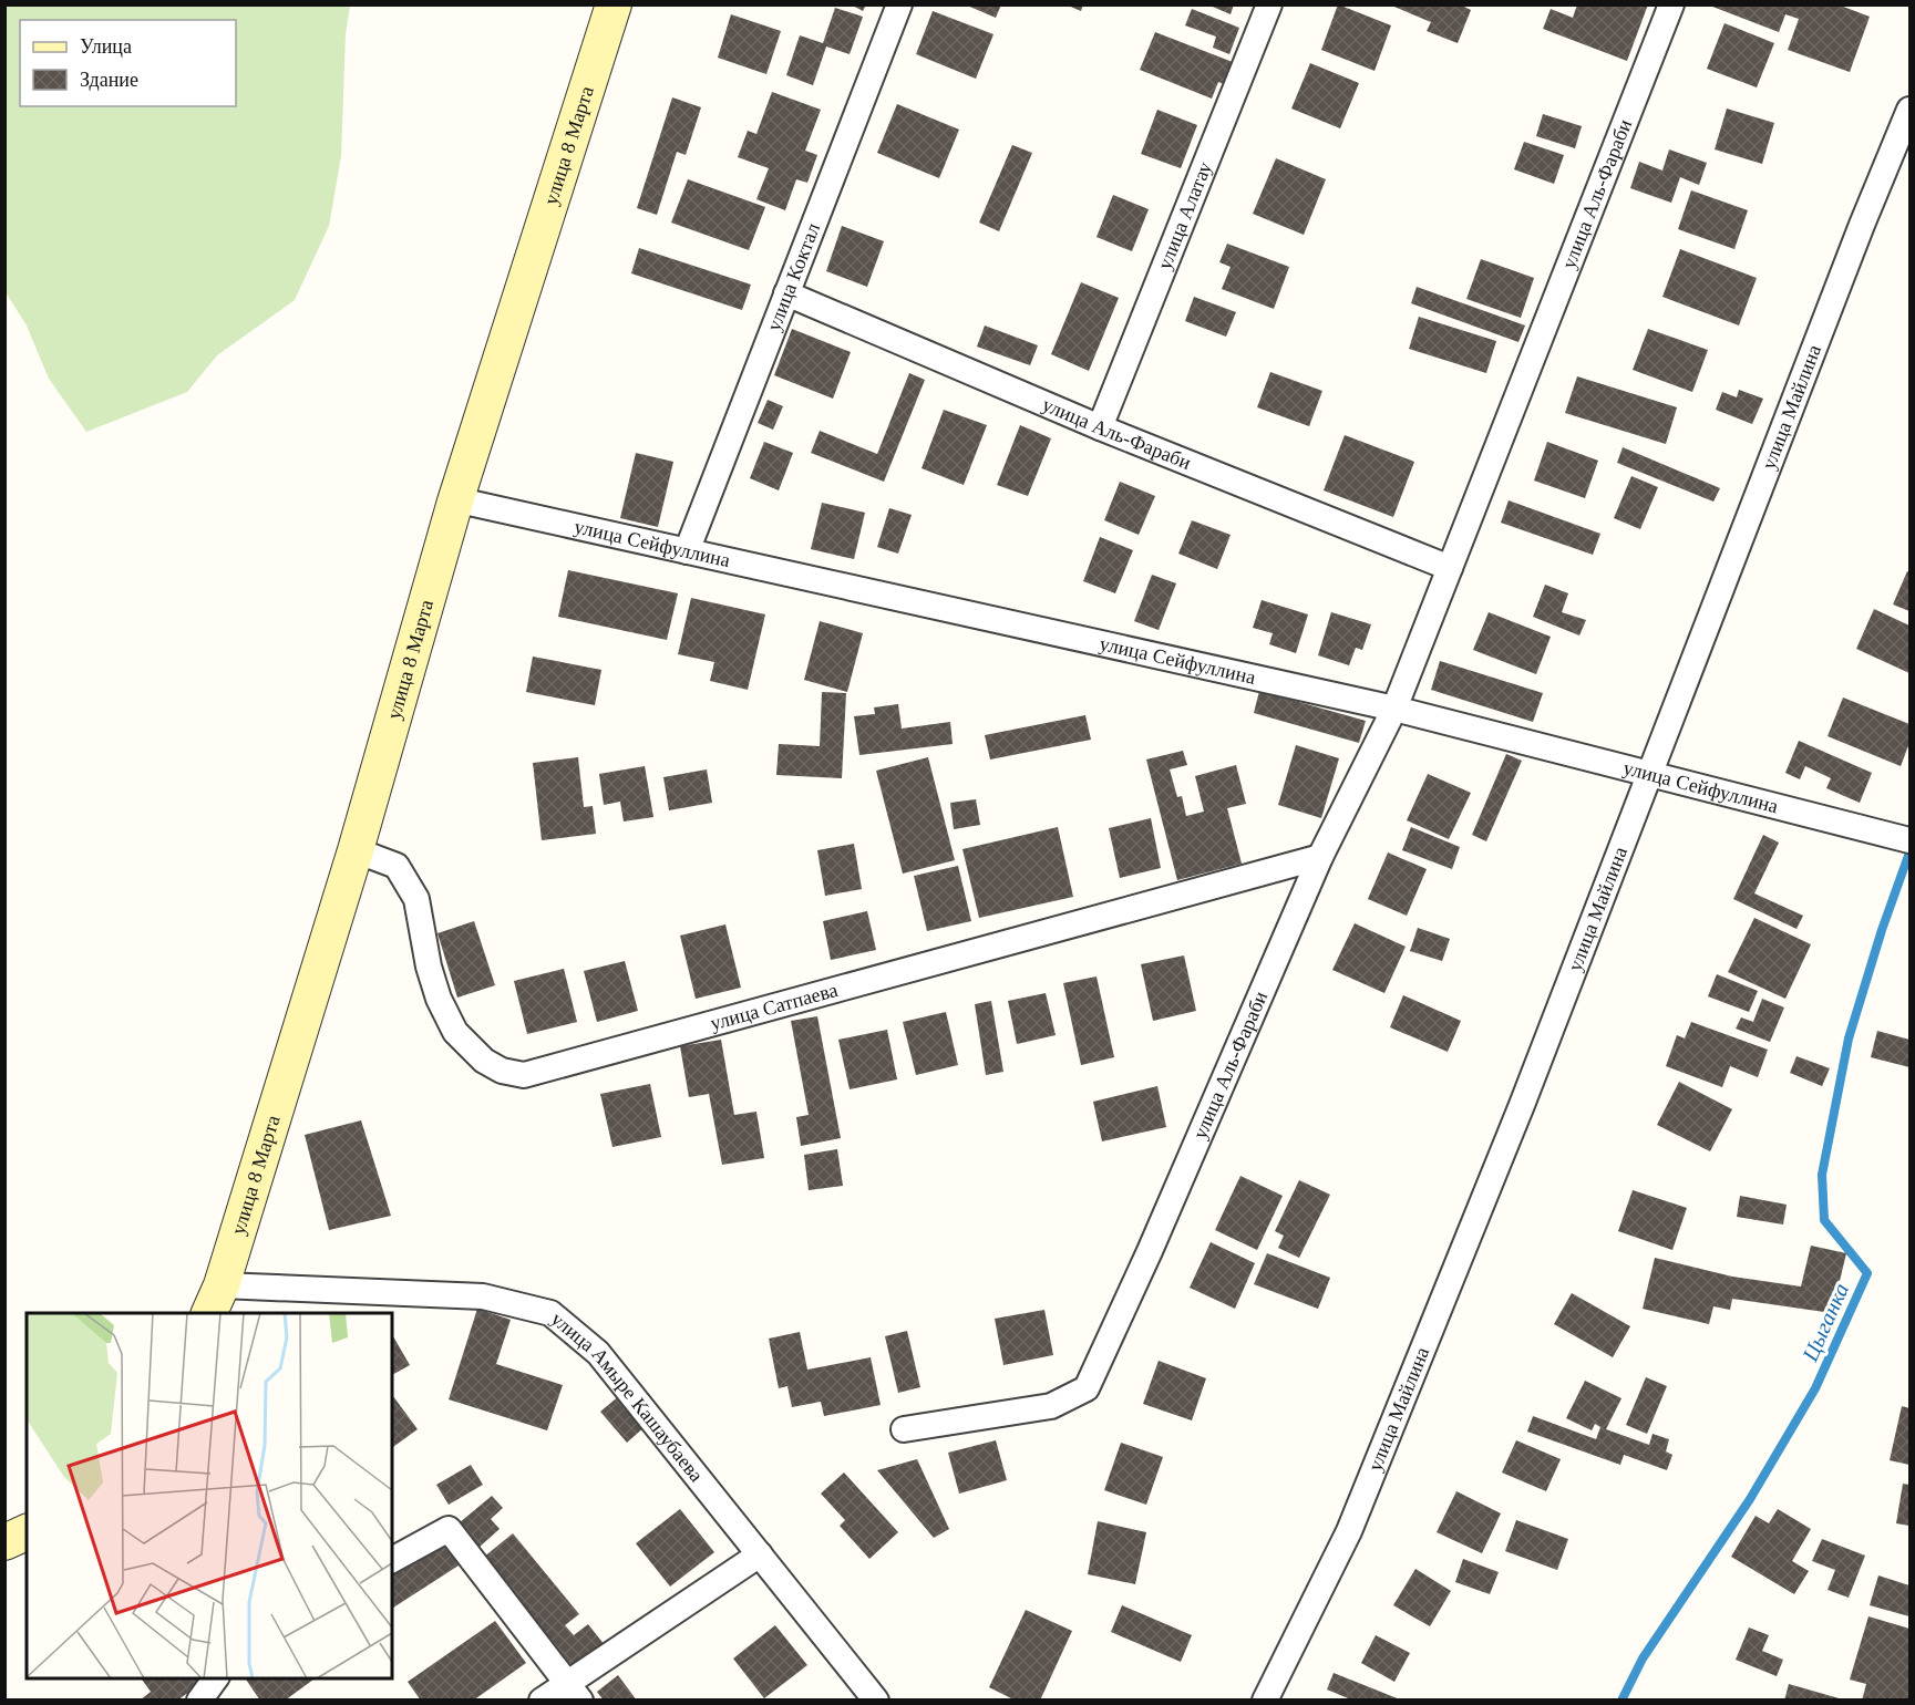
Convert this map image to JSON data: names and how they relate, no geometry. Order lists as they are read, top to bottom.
{
  "streets": {
    "street": [
      "улица 8 Марта",
      "улица Аль-Фараби",
      "улица Алатау",
      "улица Коктал",
      "улица Майлина",
      "улица Сейфуллина",
      "улица Сатпаева",
      "улица Амыре Кашаубаева"
    ]
  },
  "crossings": [
    ["улица 8 Марта", "улица Сейфуллина"],
    ["улица 8 Марта", "улица Сатпаева"],
    ["улица 8 Марта", "улица Амыре Кашаубаева"],
    ["улица Аль-Фараби", "улица Алатау"],
    ["улица Аль-Фараби", "улица Коктал"],
    ["улица Аль-Фараби", "улица Сейфуллина"],
    ["улица Аль-Фараби", "улица Сатпаева"],
    ["улица Коктал", "улица Сейфуллина"],
    ["улица Майлина", "улица Сейфуллина"]
  ],
  "water": ["Цыганка"],
  "legend": ["Улица", "Здание"]
}
